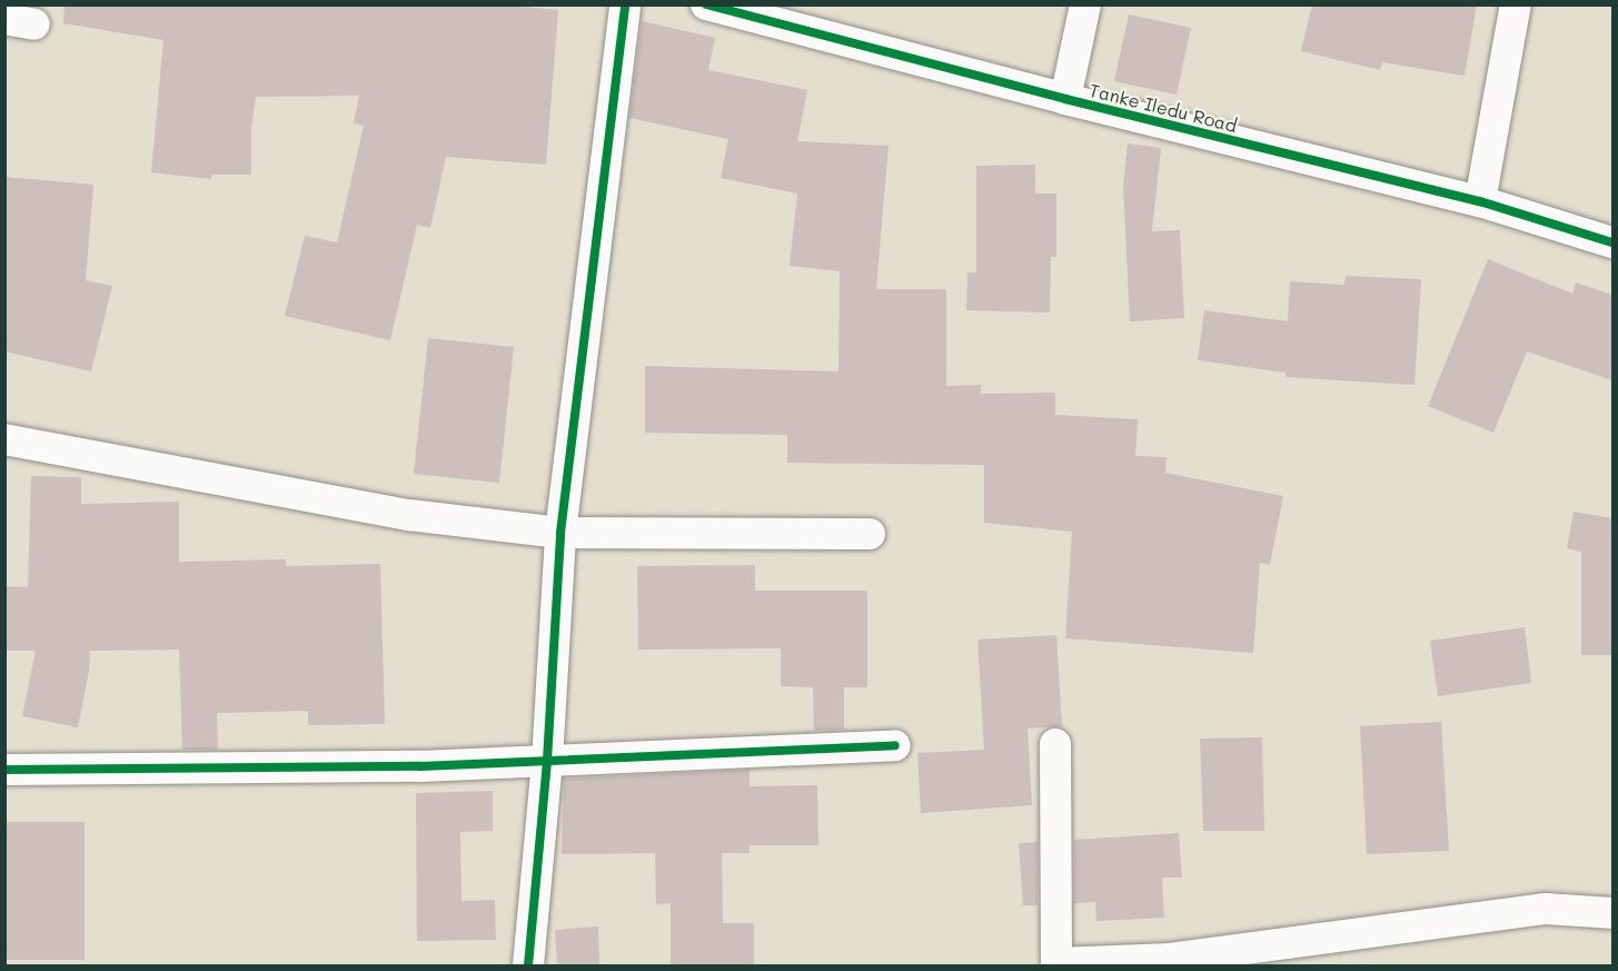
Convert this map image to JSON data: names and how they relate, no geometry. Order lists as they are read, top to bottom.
{
  "streets": {
    "street": ["Tanke Iledu Road"]
  }
}
